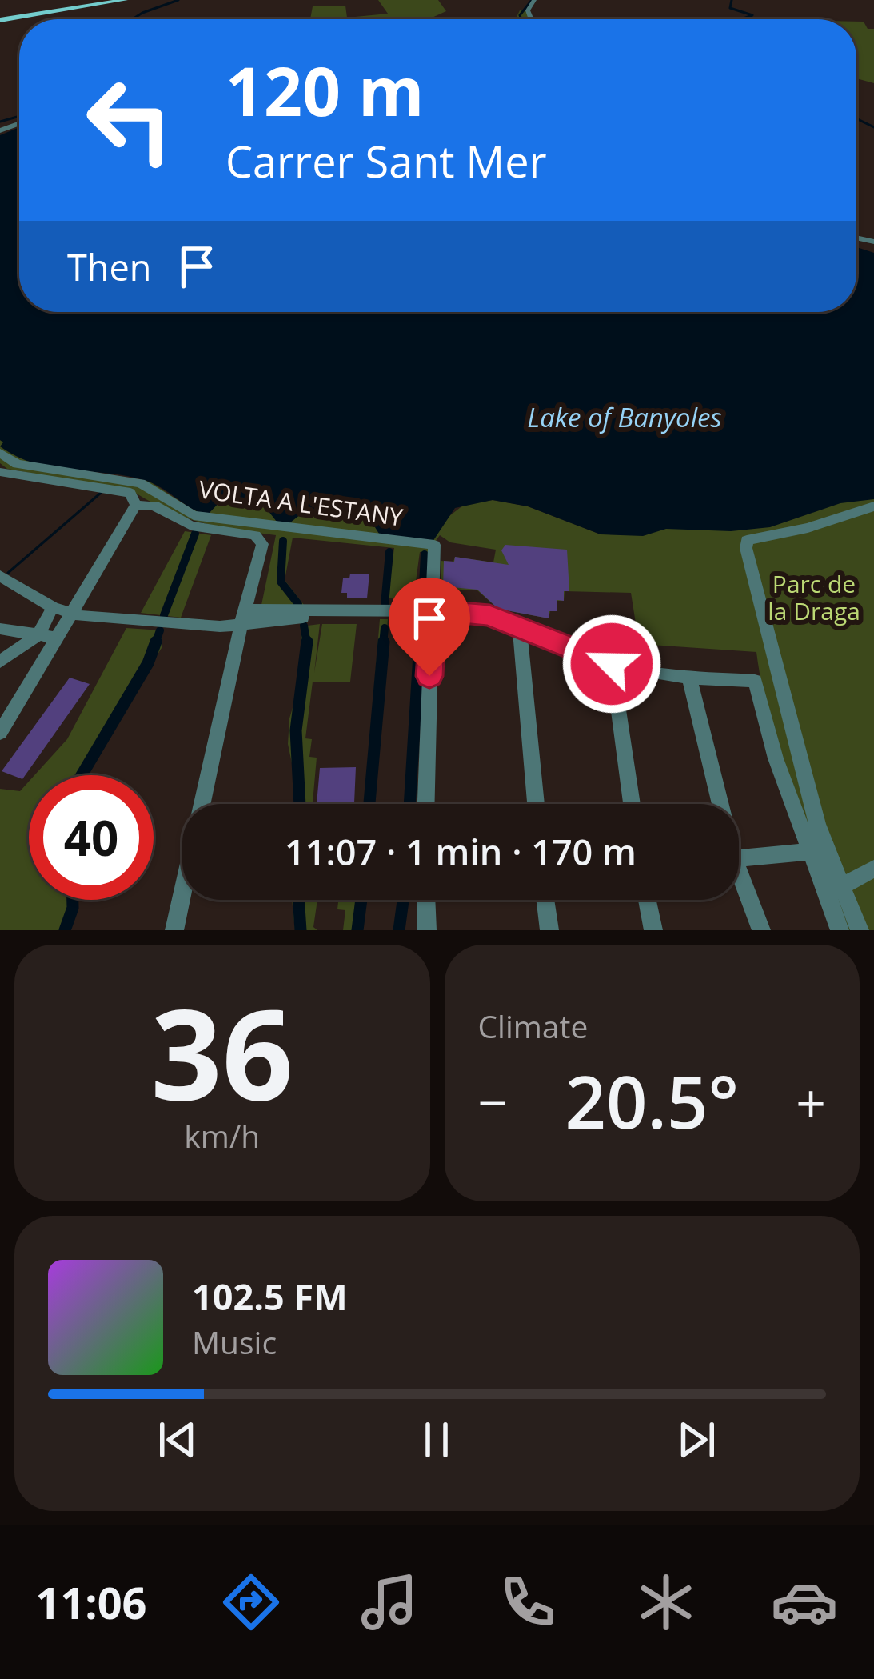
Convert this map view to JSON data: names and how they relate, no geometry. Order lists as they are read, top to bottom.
{
  "streets": {
    "street": ["VOLTA A L'ESTANY"]
  },
  "water": ["Lake of Banyoles"],
  "parks": ["Parc de la Draga"],
  "page": {
    "turn": ["120 m", "Carrer Sant Mer"],
    "then": "Then",
    "limit": "40",
    "trip": "11:07 · 1 min · 170 m",
    "tile": [
      ["36", "km/h"],
      "Climate"
    ],
    "heat": ["−", "20.5°", "+"],
    "song": ["102.5 FM", "Music"],
    "tabs": "11:06"
  }
}
